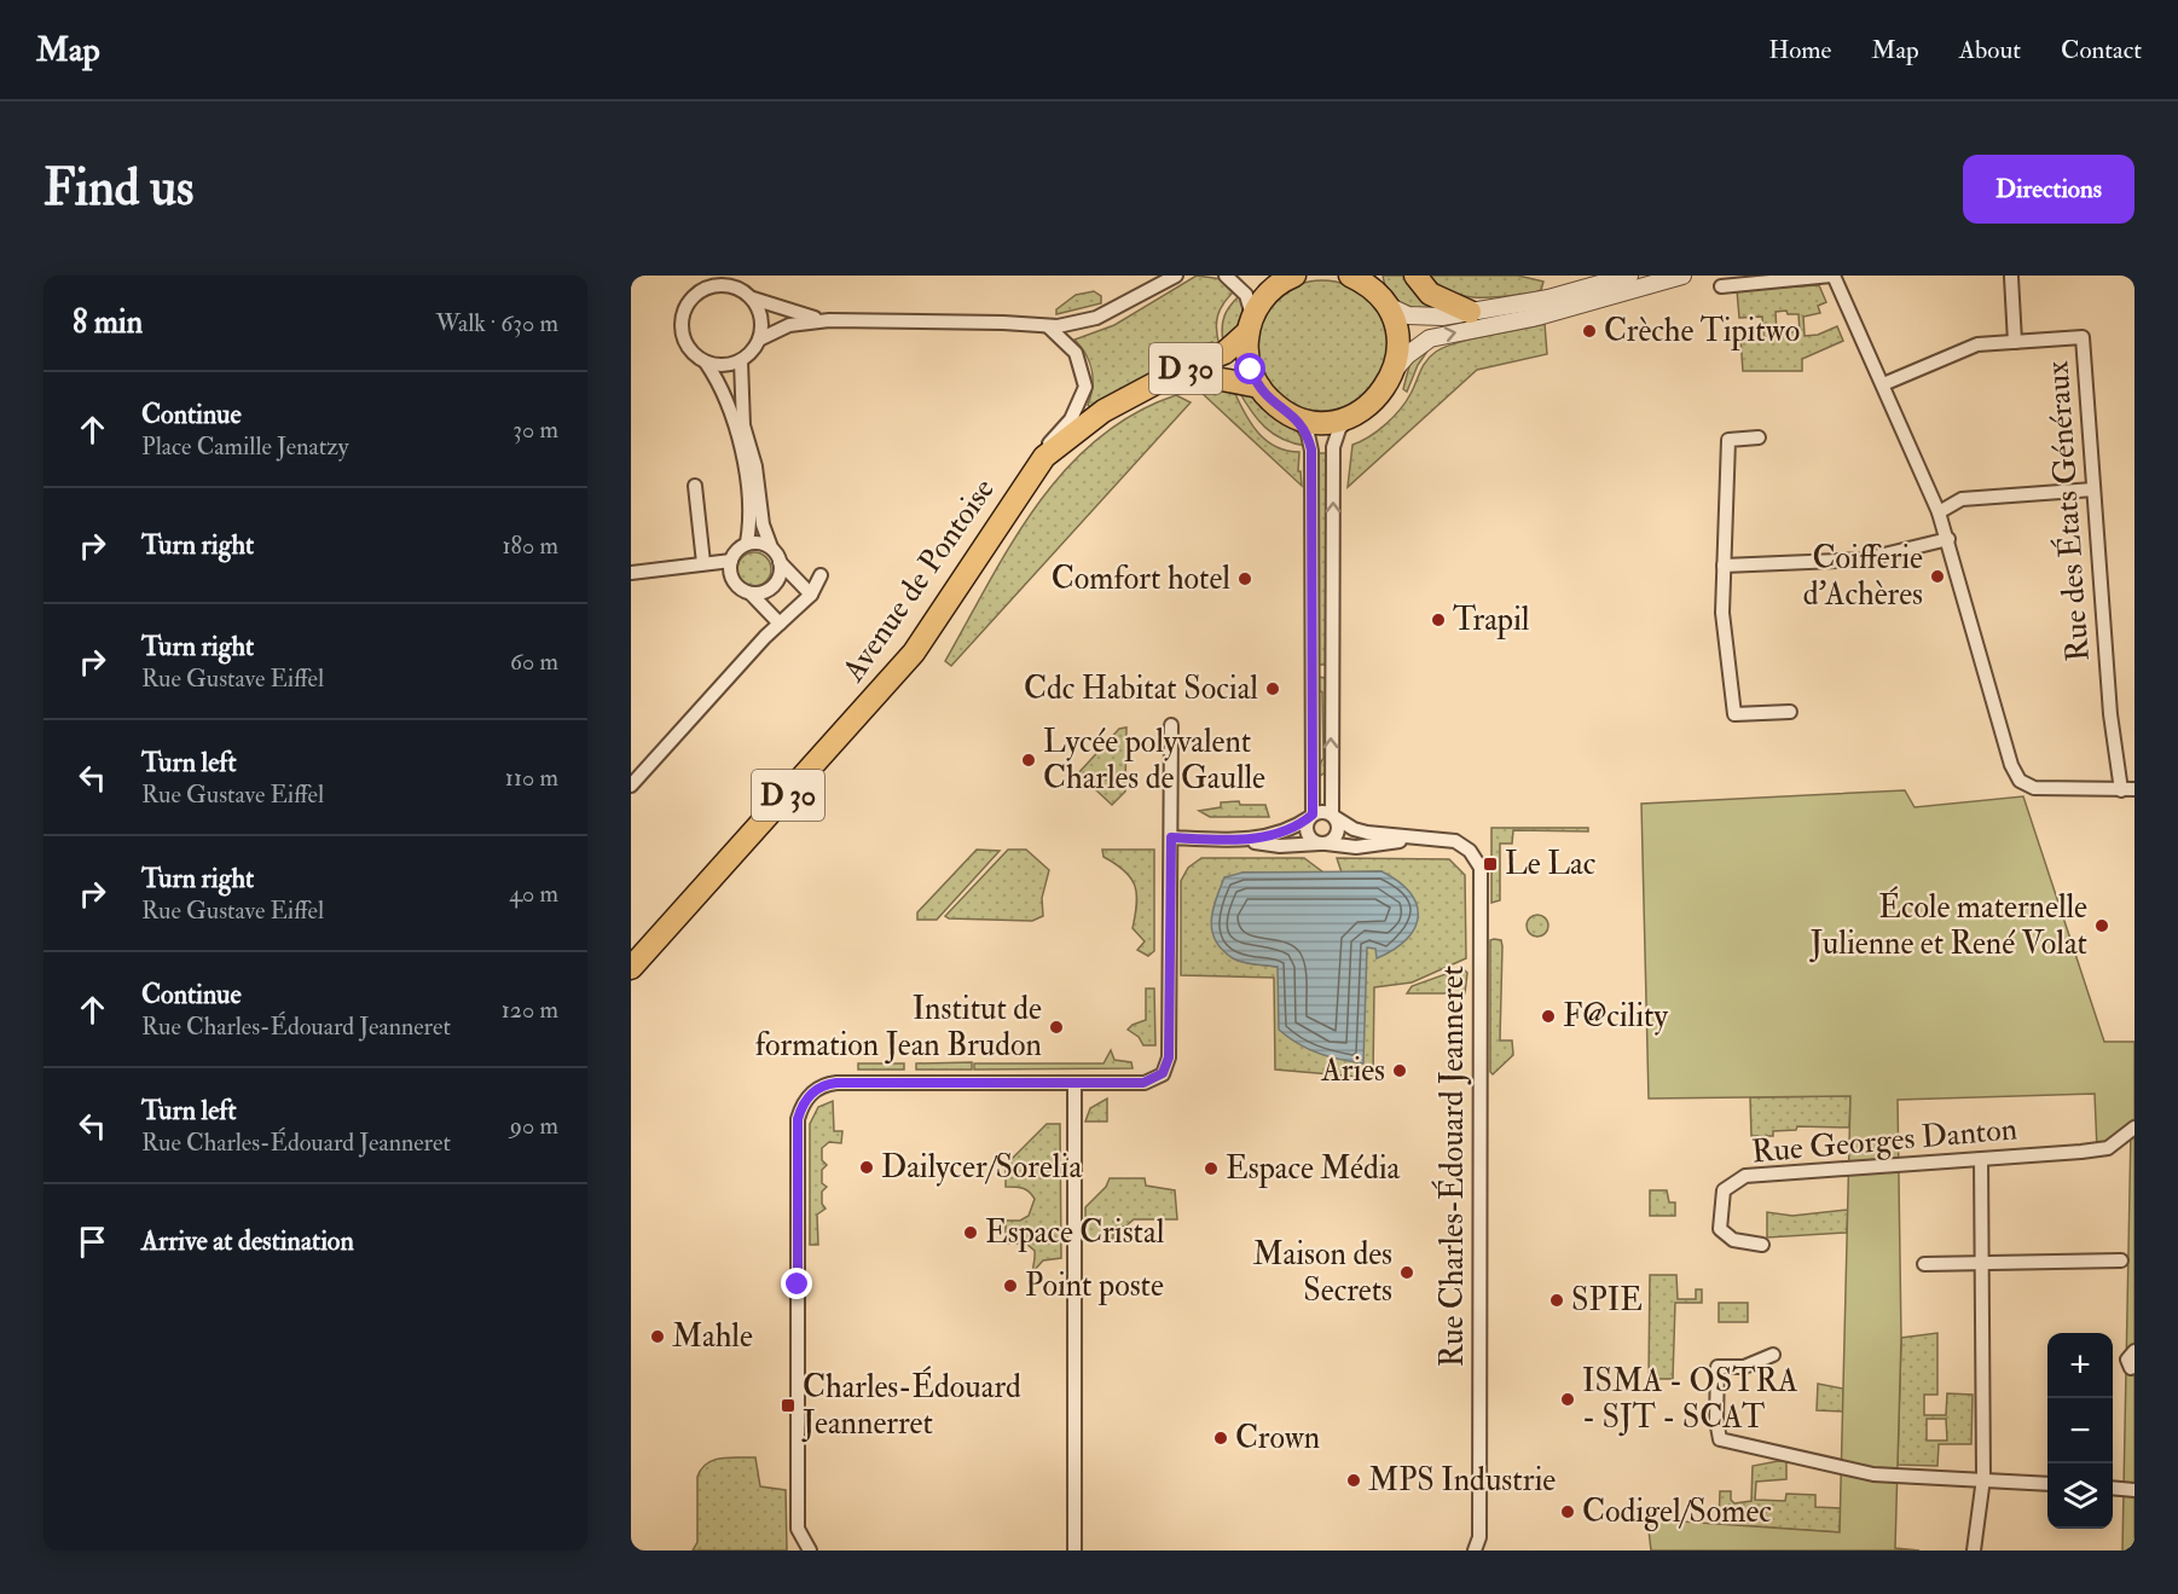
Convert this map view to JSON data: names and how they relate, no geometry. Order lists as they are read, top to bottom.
{
  "streets": {
    "main road": ["D 30", "Avenue de Pontoise"],
    "street": ["Rue des États Généraux", "Rue Georges Danton", "Rue Charles-Édouard Jeanneret"]
  },
  "places": {
    "other": [
      "Crèche Tipitwo",
      "Coifferie d'Achères",
      "Comfort hotel",
      "Trapil",
      "Cdc Habitat Social",
      "Lycée polyvalent Charles de Gaulle",
      "École maternelle Julienne et René Volat",
      "F@cility",
      "Institut de formation Jean Brudon",
      "Aries",
      "Dailycer/Sorelia",
      "Espace Média",
      "Espace Cristal",
      "Maison des Secrets",
      "Point poste",
      "SPIE",
      "Mahle",
      "ISMA - OSTRA - SJT - SCAT",
      "Crown",
      "MPS Industrie",
      "Codigel/Somec"
    ],
    "transit": ["Le Lac", "Charles-Édouard Jeannerret"]
  },
  "page": {
    "header": "Map",
    "nav": [
      "Home",
      "Map",
      "About",
      "Contact"
    ],
    "buttons": "Directions",
    "title": "Find us",
    "heading": ["8 min", "Walk · 630 m"],
    "list": [
      ["Continue", "Place Camille Jenatzy", "30 m"],
      ["Turn right", "180 m"],
      ["Turn right", "Rue Gustave Eiffel", "60 m"],
      ["Turn left", "Rue Gustave Eiffel", "110 m"],
      ["Turn right", "Rue Gustave Eiffel", "40 m"],
      ["Continue", "Rue Charles-Édouard Jeanneret", "120 m"],
      ["Turn left", "Rue Charles-Édouard Jeanneret", "90 m"],
      "Arrive at destination"
    ],
    "map_buttons": ["+", "−"]
  }
}
